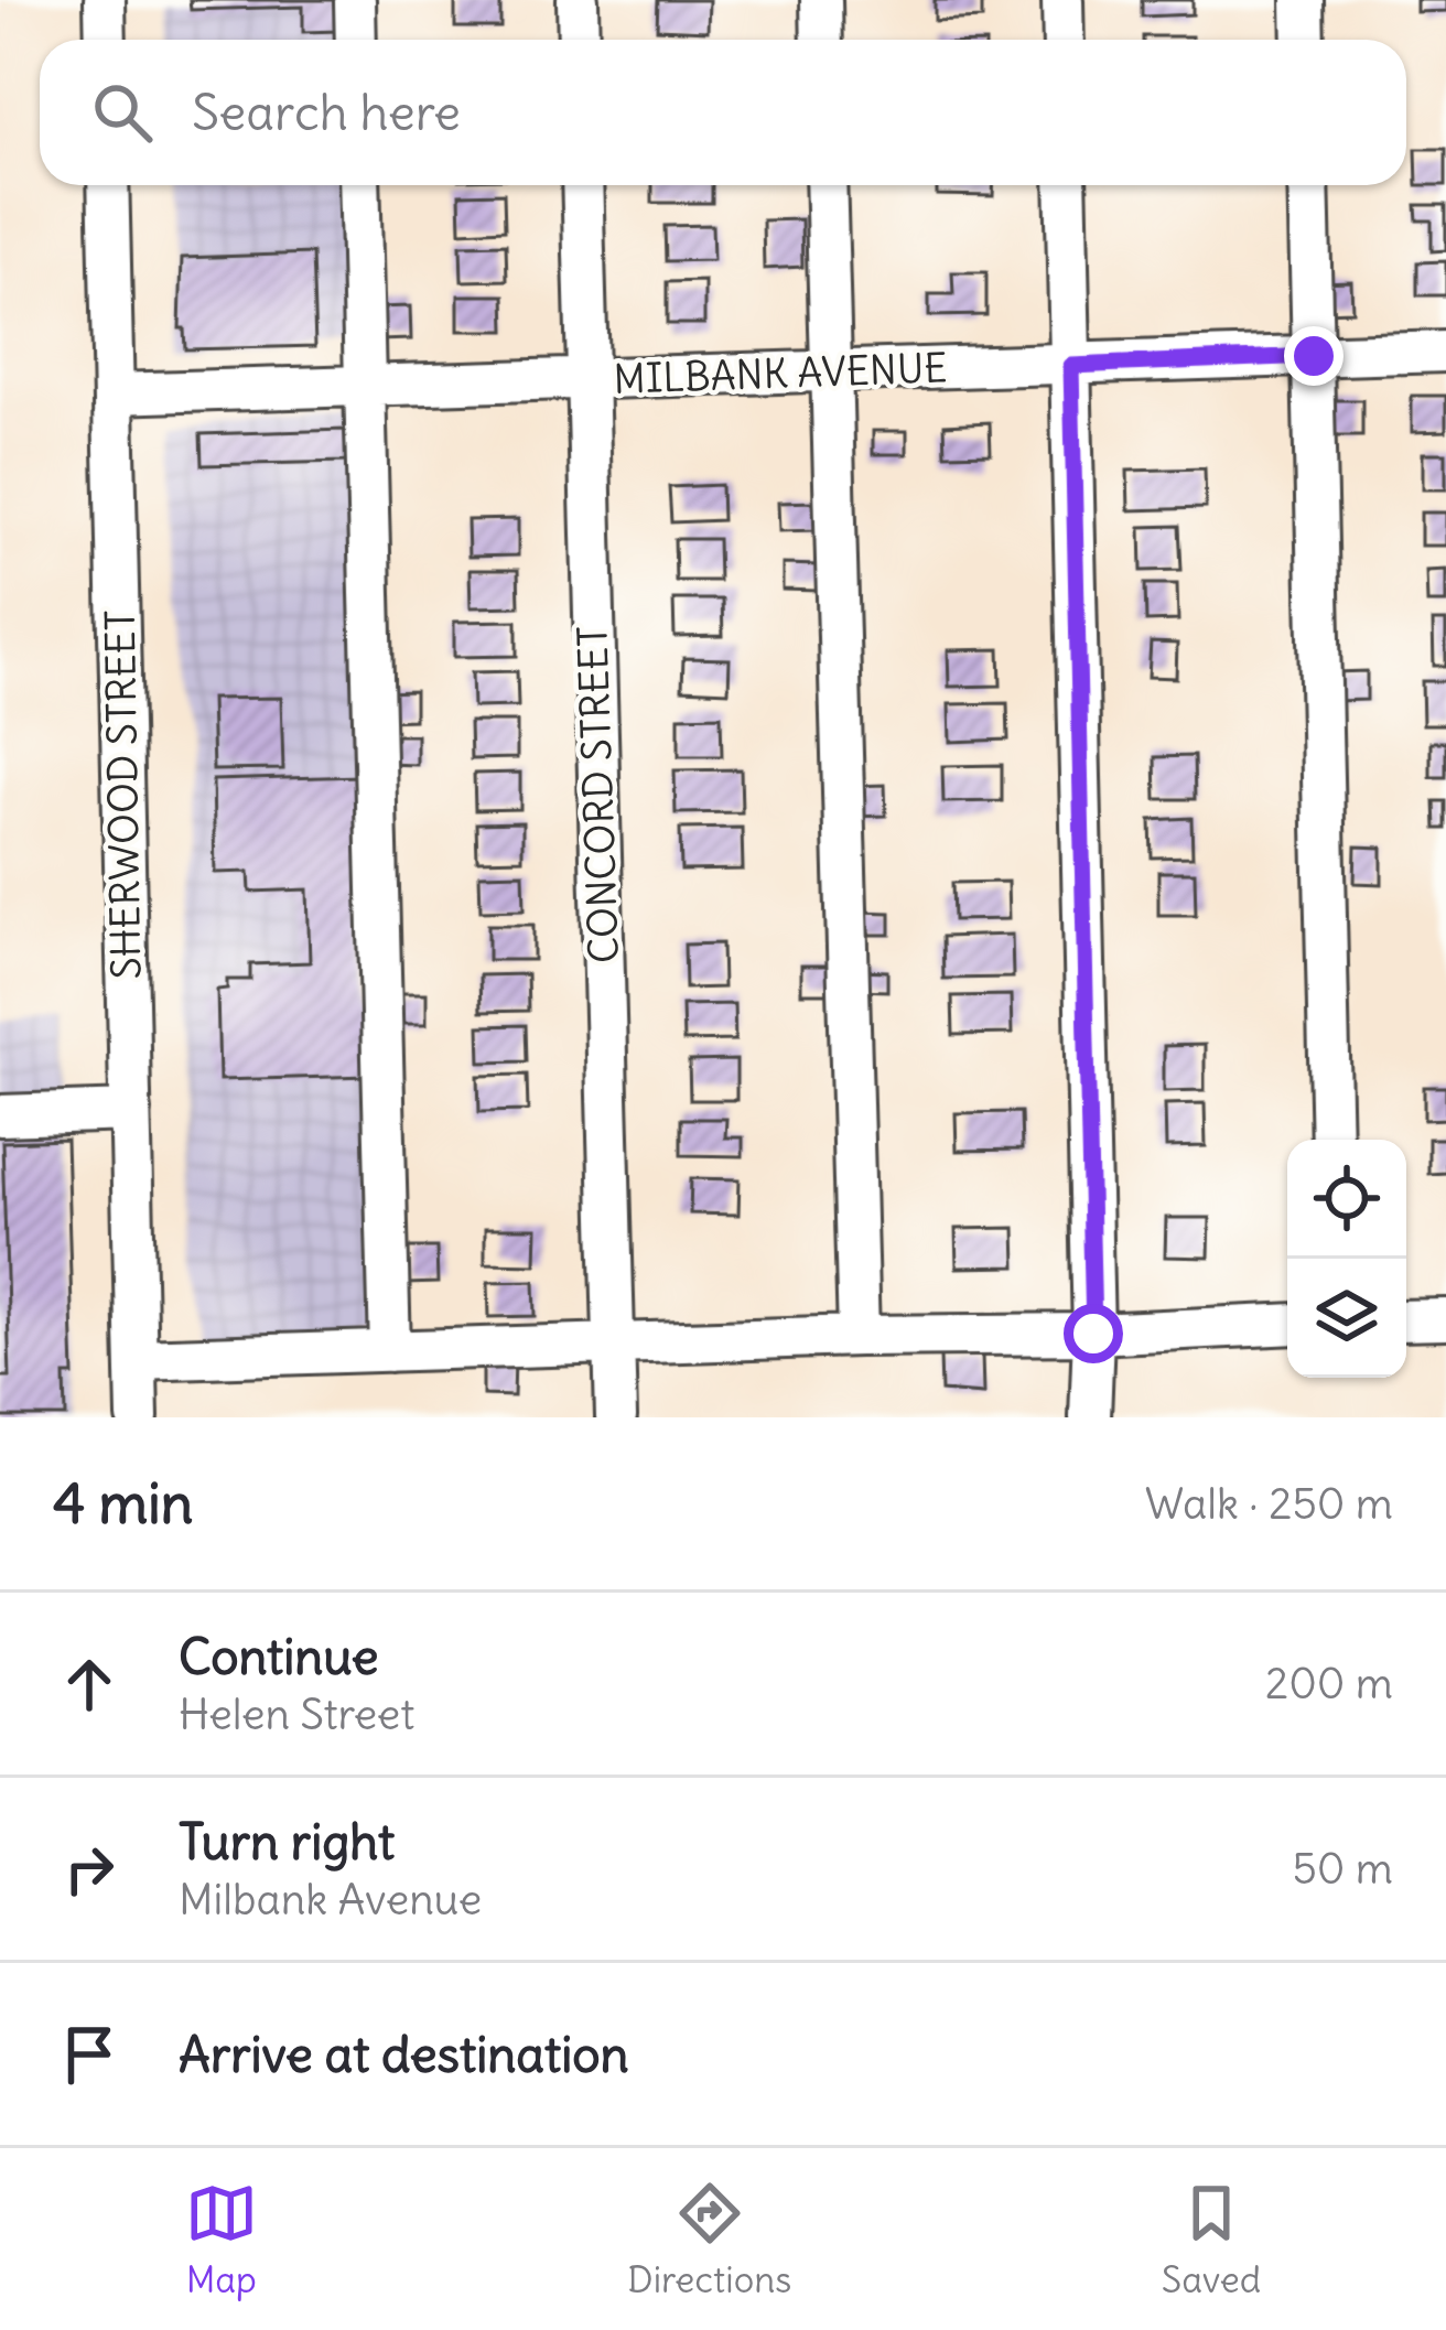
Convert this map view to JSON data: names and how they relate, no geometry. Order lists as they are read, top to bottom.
{
  "streets": {
    "street": ["MILBANK AVENUE", "SHERWOOD STREET", "CONCORD STREET"]
  },
  "crossings": [
    ["MILBANK AVENUE", "SHERWOOD STREET"],
    ["MILBANK AVENUE", "CONCORD STREET"]
  ],
  "page": {
    "search": "Search here",
    "heading": ["4 min", "Walk · 250 m"],
    "list": [
      ["Continue", "Helen Street", "200 m"],
      ["Turn right", "Milbank Avenue", "50 m"],
      "Arrive at destination"
    ],
    "nav": ["Map", "Directions", "Saved"]
  }
}
